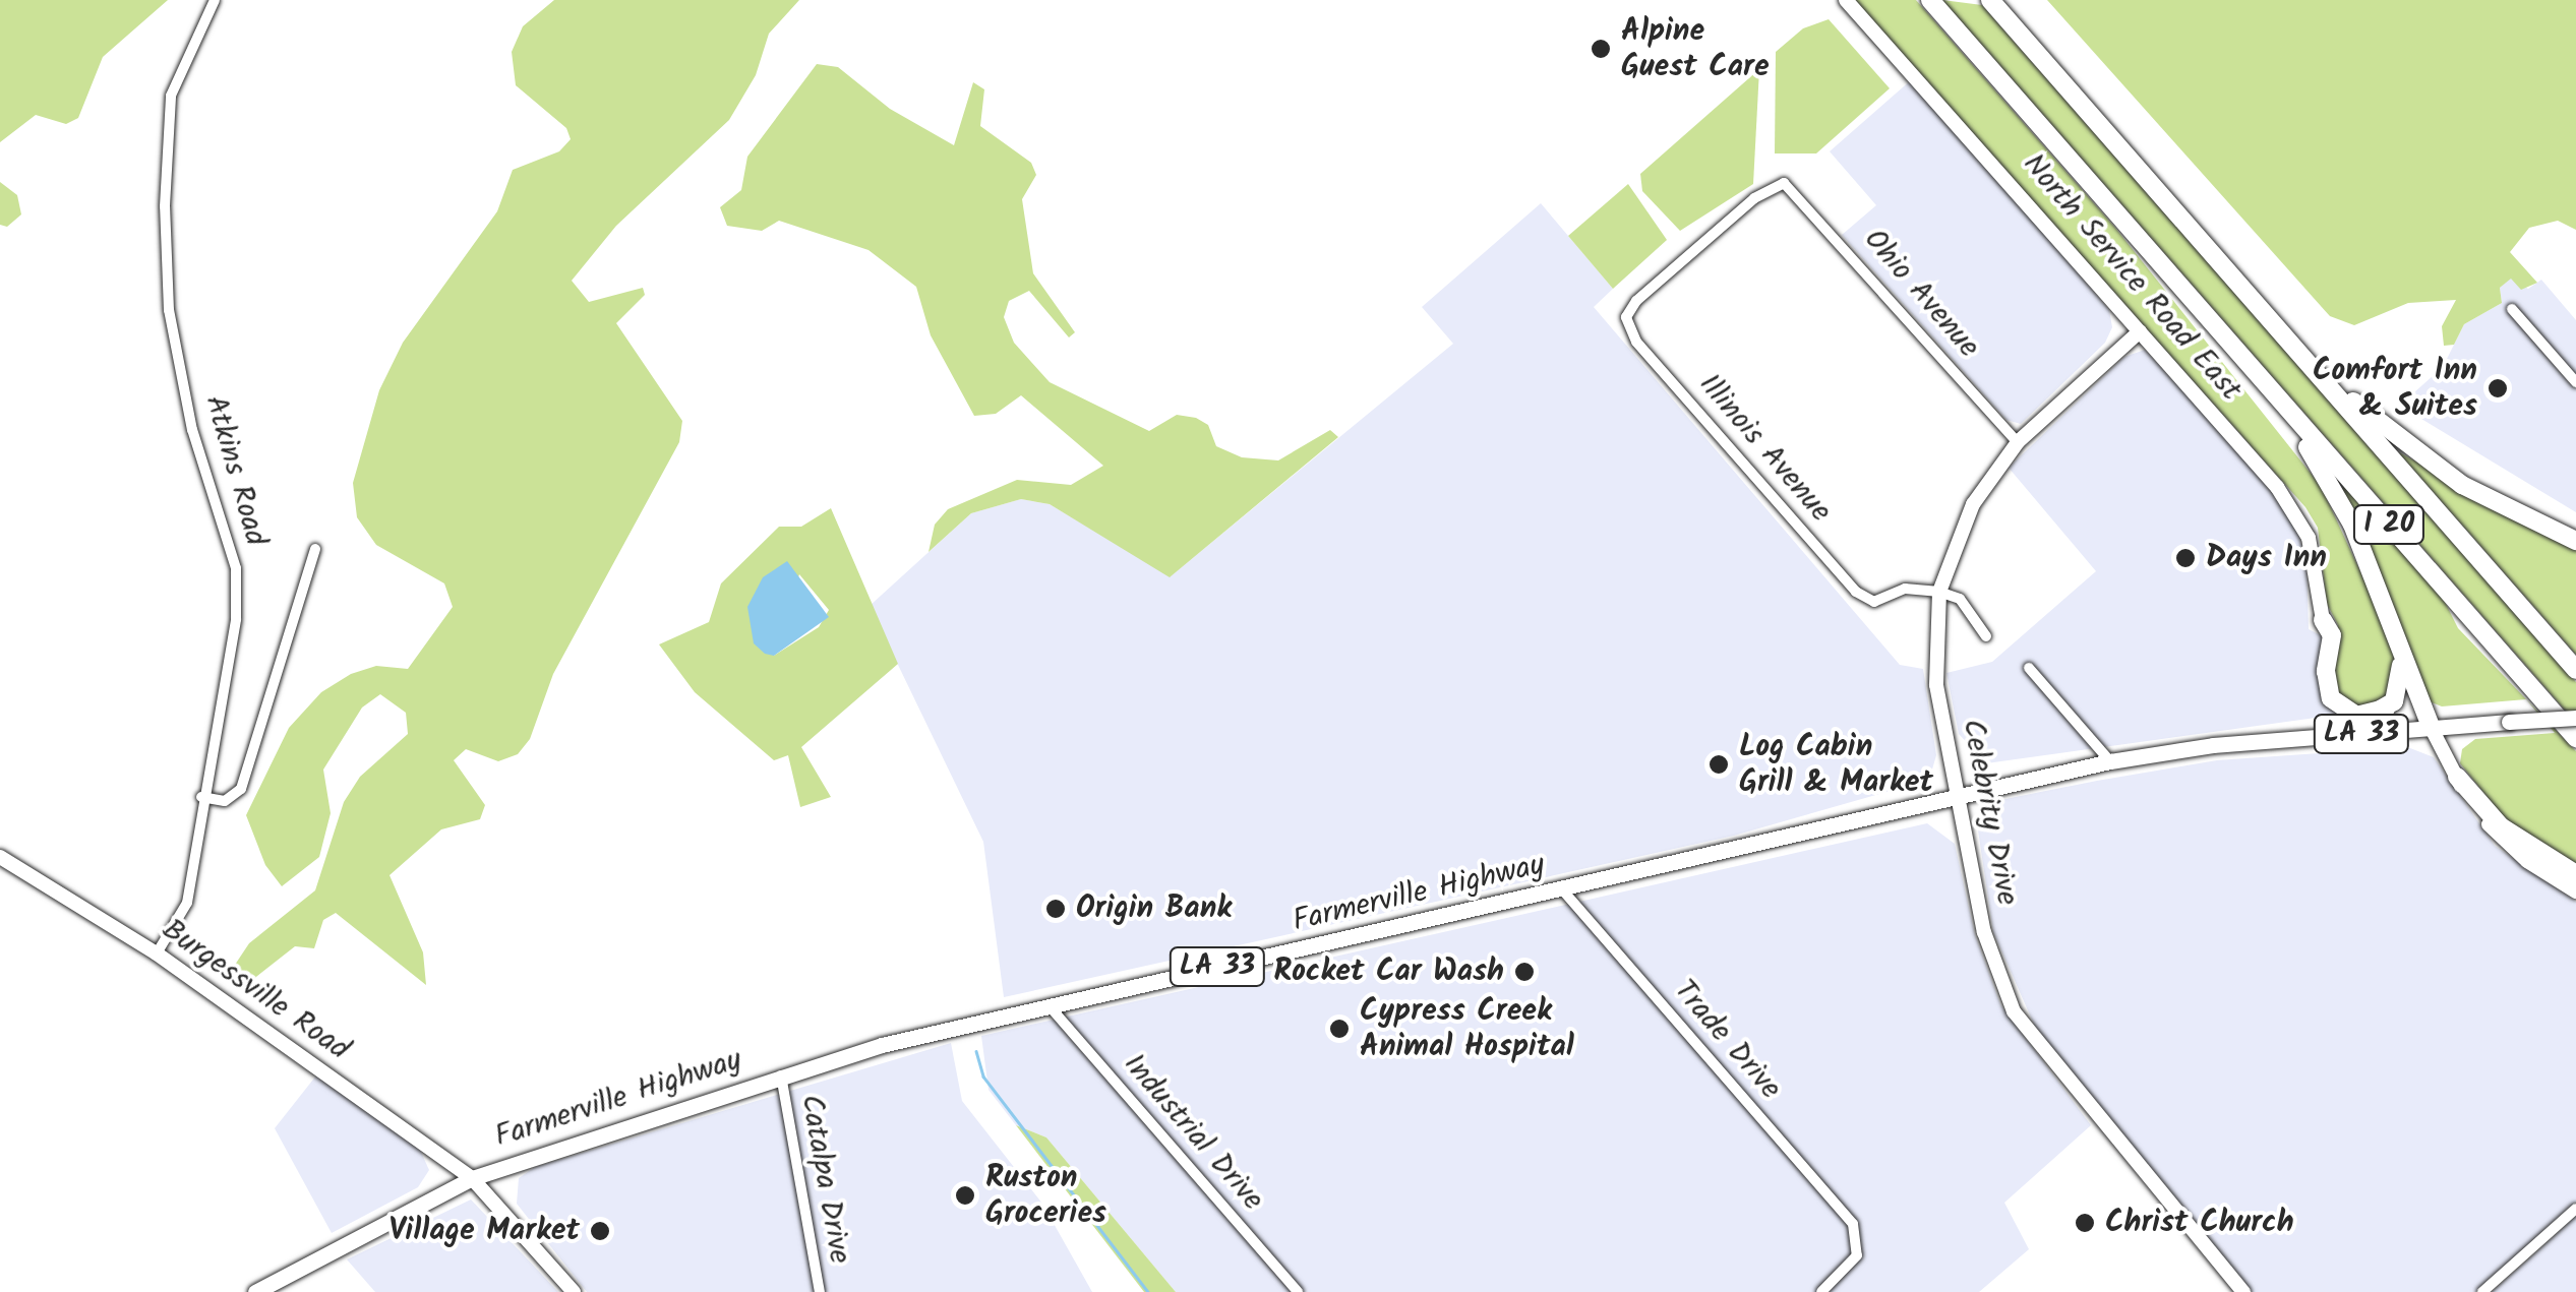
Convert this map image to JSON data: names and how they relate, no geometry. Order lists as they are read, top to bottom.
{
  "streets": {
    "highway": ["I 20"],
    "main road": ["LA 33", "Farmerville Highway"],
    "street": [
      "North Service Road East",
      "Ohio Avenue",
      "Illinois Avenue",
      "Atkins Road",
      "Celebrity Drive",
      "Burgessville Road",
      "Trade Drive",
      "Industrial Drive",
      "Catalpa Drive"
    ]
  },
  "crossings": [
    ["North Service Road East", "Celebrity Drive"],
    ["Ohio Avenue", "Illinois Avenue"],
    ["Ohio Avenue", "Celebrity Drive"],
    ["Illinois Avenue", "Celebrity Drive"],
    ["Atkins Road", "Burgessville Road"],
    ["Celebrity Drive", "Farmerville Highway"],
    ["Farmerville Highway", "Burgessville Road"],
    ["Farmerville Highway", "Trade Drive"],
    ["Farmerville Highway", "Industrial Drive"],
    ["Farmerville Highway", "Catalpa Drive"]
  ],
  "places": [
    "Alpine Guest Care",
    "Comfort Inn & Suites",
    "Days Inn",
    "Log Cabin Grill & Market",
    "Origin Bank",
    "Rocket Car Wash",
    "Cypress Creek Animal Hospital",
    "Ruston Groceries",
    "Christ Church",
    "Village Market"
  ]
}
